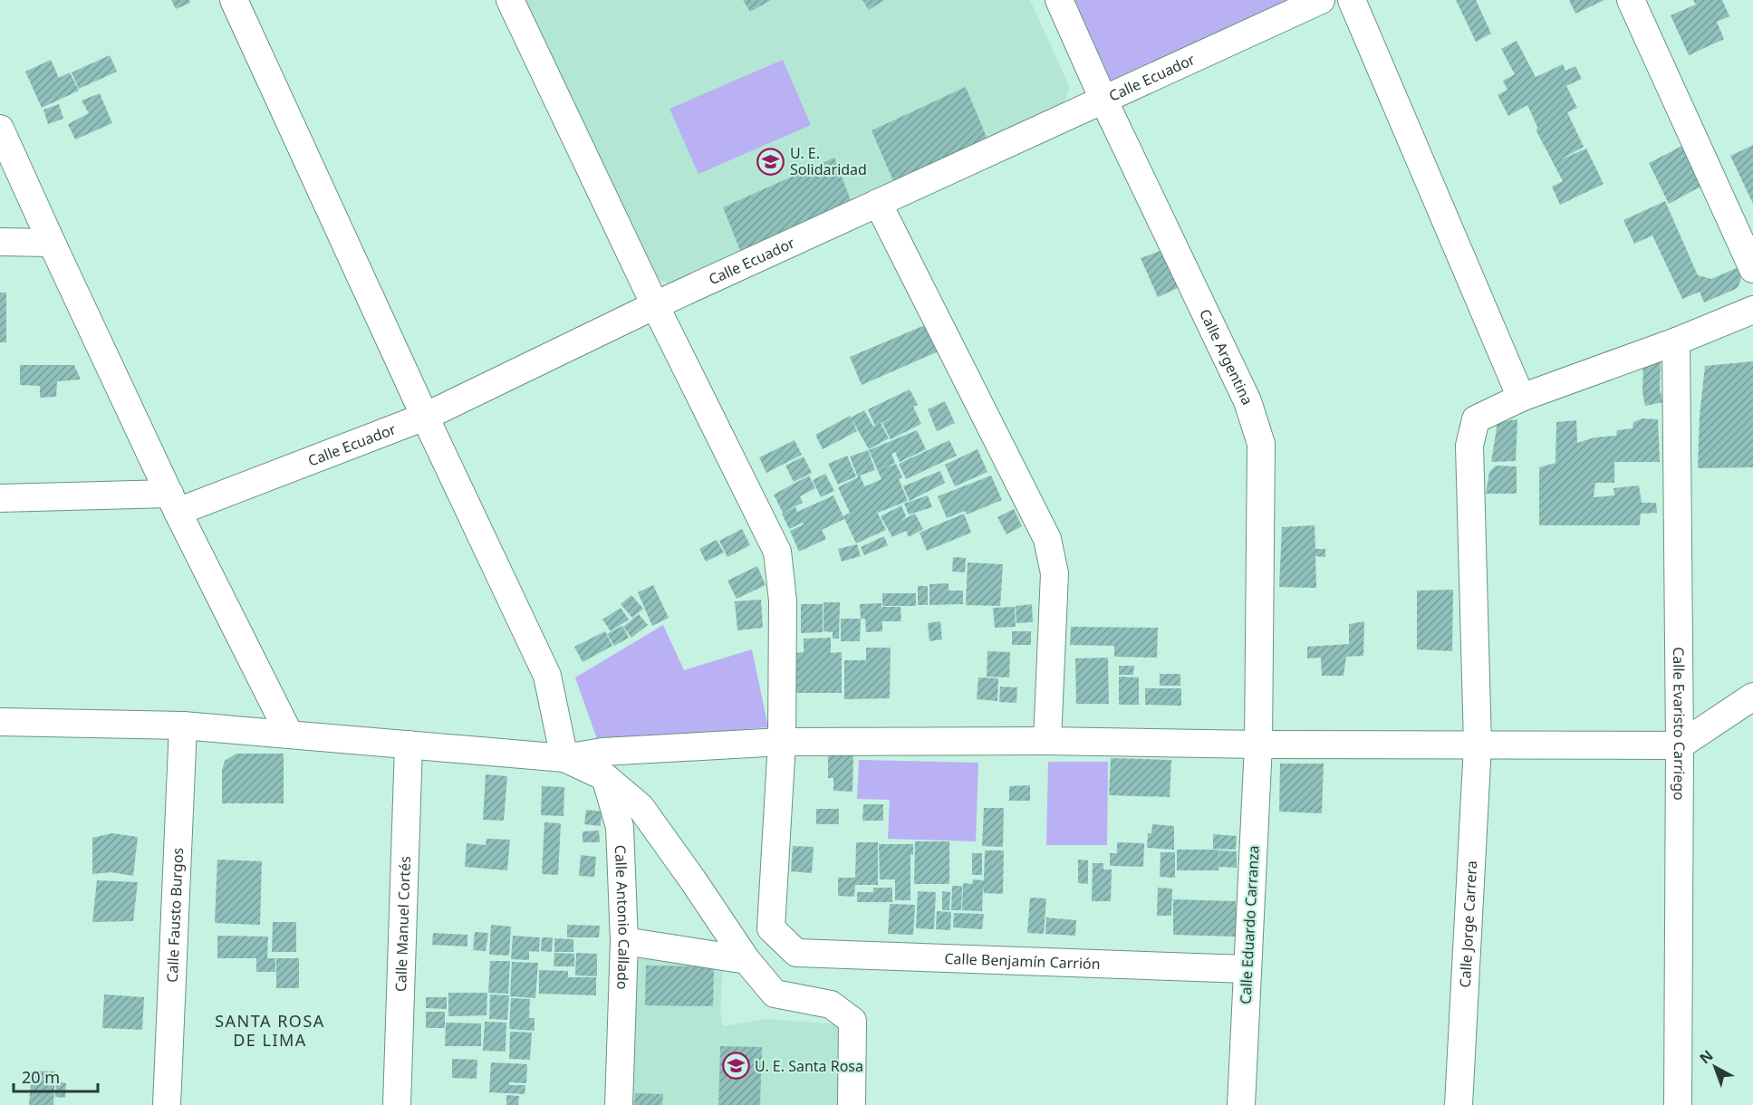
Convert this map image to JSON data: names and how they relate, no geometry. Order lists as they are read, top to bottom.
{
  "streets": {
    "street": [
      "Calle Ecuador",
      "Calle Argentina",
      "Calle Evaristo Carriego",
      "Calle Fausto Burgos",
      "Calle Antonio Callado",
      "Calle Manuel Cortés",
      "Calle Eduardo Carranza",
      "Calle Jorge Carrera",
      "Calle Benjamín Carrión"
    ]
  },
  "crossings": [
    ["Calle Ecuador", "Calle Argentina"],
    ["Calle Argentina", "Calle Eduardo Carranza"],
    ["Calle Eduardo Carranza", "Calle Benjamín Carrión"]
  ],
  "districts": ["SANTA ROSA DE LIMA"],
  "places": {
    "school or university": ["U. E. Solidaridad", "U. E. Santa Rosa"]
  },
  "scale_bar": "20 m",
  "north": "top left"
}
